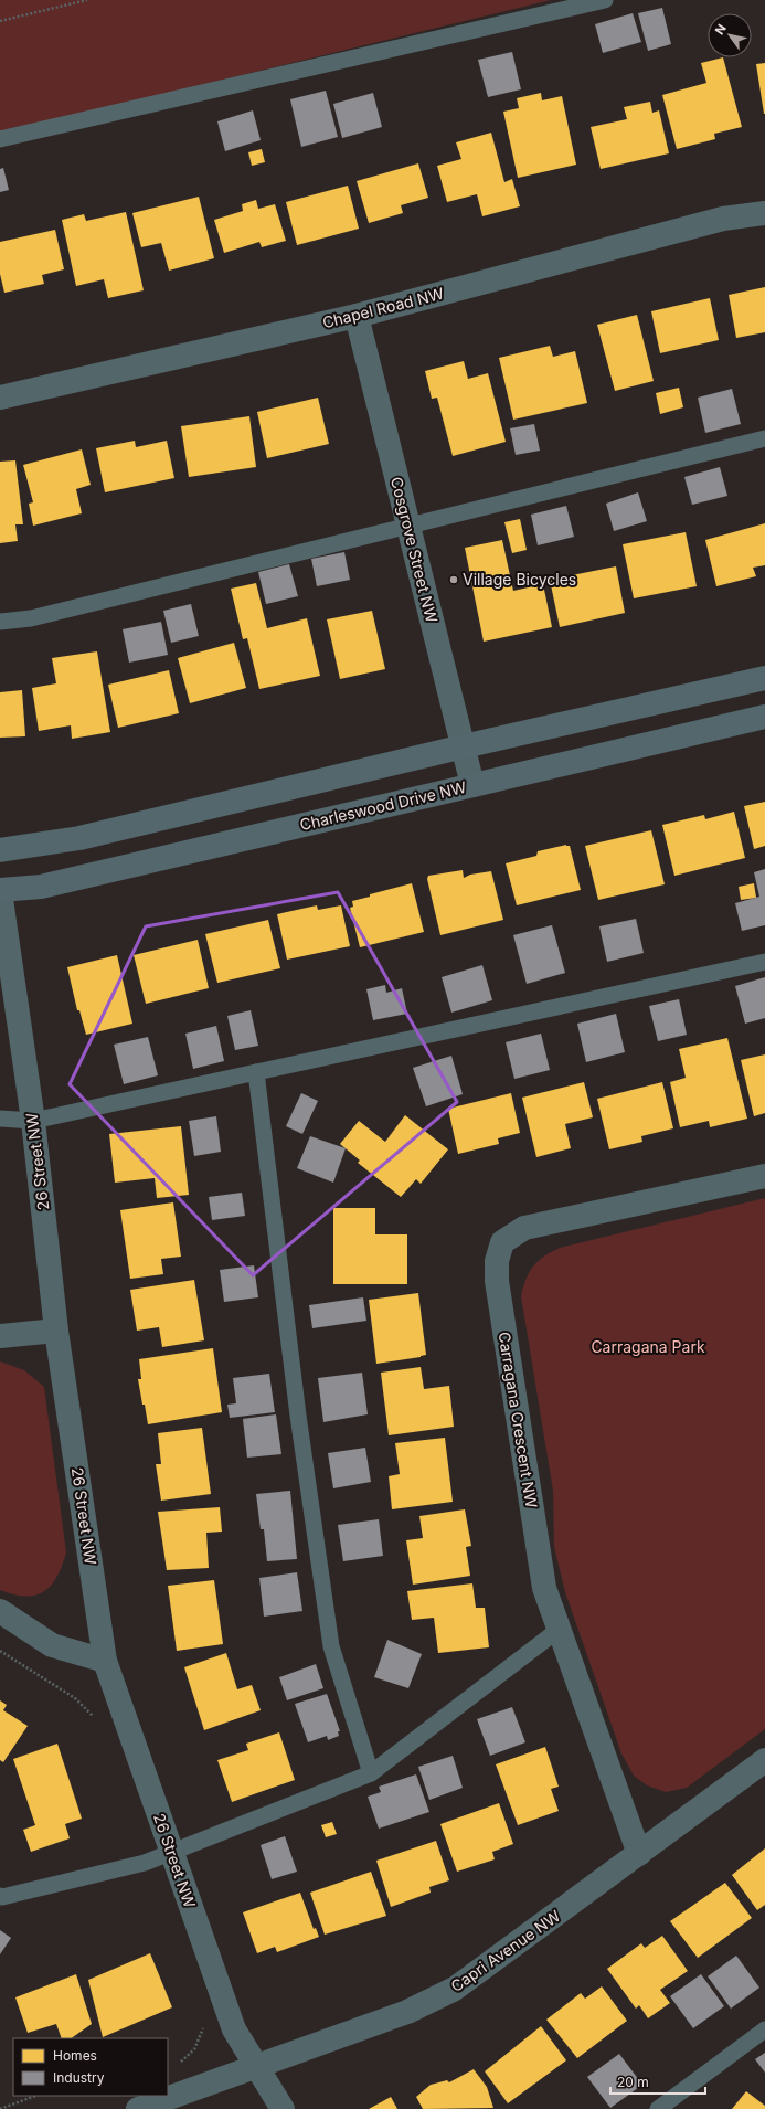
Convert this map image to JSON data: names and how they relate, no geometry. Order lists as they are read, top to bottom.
{
  "streets": {
    "street": [
      "Chapel Road NW",
      "Cosgrove Street NW",
      "Charleswood Drive NW",
      "26 Street NW",
      "Carragana Crescent NW",
      "Capri Avenue NW"
    ]
  },
  "crossings": [
    ["Chapel Road NW", "Cosgrove Street NW"],
    ["Cosgrove Street NW", "Charleswood Drive NW"],
    ["Charleswood Drive NW", "26 Street NW"],
    ["26 Street NW", "Capri Avenue NW"],
    ["Carragana Crescent NW", "Capri Avenue NW"]
  ],
  "parks": ["Carragana Park"],
  "places": ["Village Bicycles"],
  "legend": ["Homes", "Industry"],
  "scale_bar": "20 m",
  "north": "top left"
}
